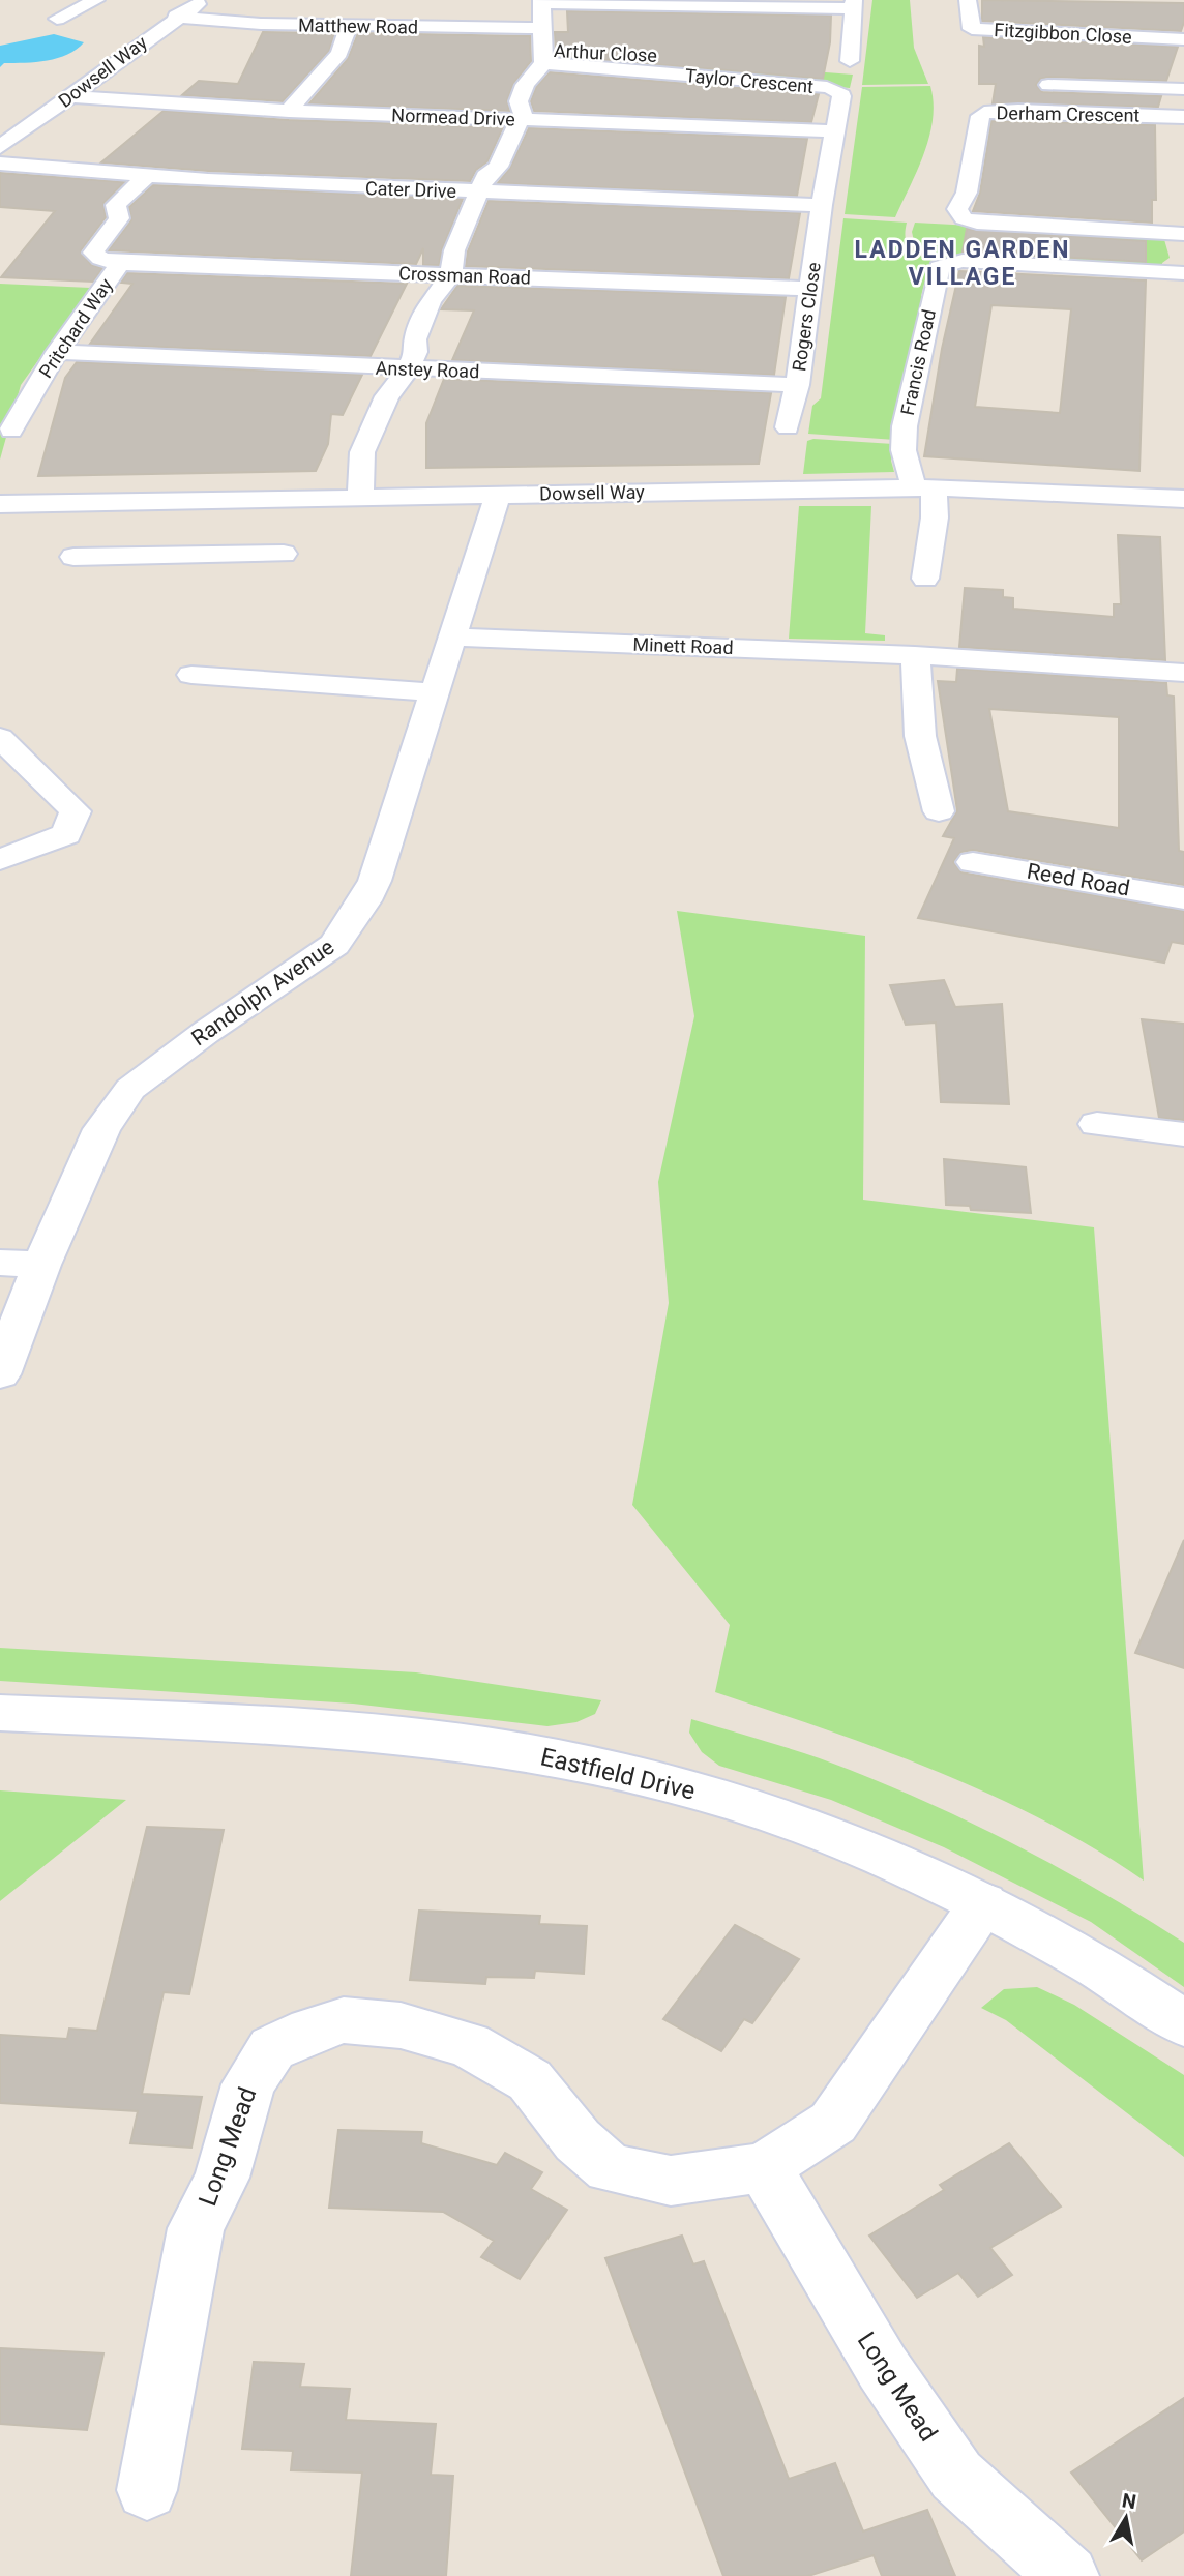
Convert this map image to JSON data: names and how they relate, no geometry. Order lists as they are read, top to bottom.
{
  "streets": {
    "street": [
      "Matthew Road",
      "Fitzgibbon Close",
      "Arthur Close",
      "Dowsell Way",
      "Taylor Crescent",
      "Derham Crescent",
      "Normead Drive",
      "Cater Drive",
      "Crossman Road",
      "Rogers Close",
      "Pritchard Way",
      "Francis Road",
      "Anstey Road",
      "Minett Road",
      "Reed Road",
      "Randolph Avenue",
      "Eastfield Drive",
      "Long Mead"
    ]
  },
  "crossings": [
    ["Matthew Road", "Arthur Close"],
    ["Matthew Road", "Dowsell Way"],
    ["Matthew Road", "Taylor Crescent"],
    ["Arthur Close", "Taylor Crescent"],
    ["Dowsell Way", "Normead Drive"],
    ["Dowsell Way", "Francis Road"],
    ["Dowsell Way", "Randolph Avenue"],
    ["Taylor Crescent", "Normead Drive"],
    ["Taylor Crescent", "Cater Drive"],
    ["Taylor Crescent", "Rogers Close"],
    ["Cater Drive", "Rogers Close"],
    ["Cater Drive", "Pritchard Way"],
    ["Crossman Road", "Rogers Close"],
    ["Crossman Road", "Pritchard Way"],
    ["Rogers Close", "Anstey Road"],
    ["Pritchard Way", "Anstey Road"],
    ["Minett Road", "Randolph Avenue"],
    ["Eastfield Drive", "Long Mead"]
  ],
  "districts": ["LADDEN GARDEN VILLAGE"],
  "north": "top"
}
